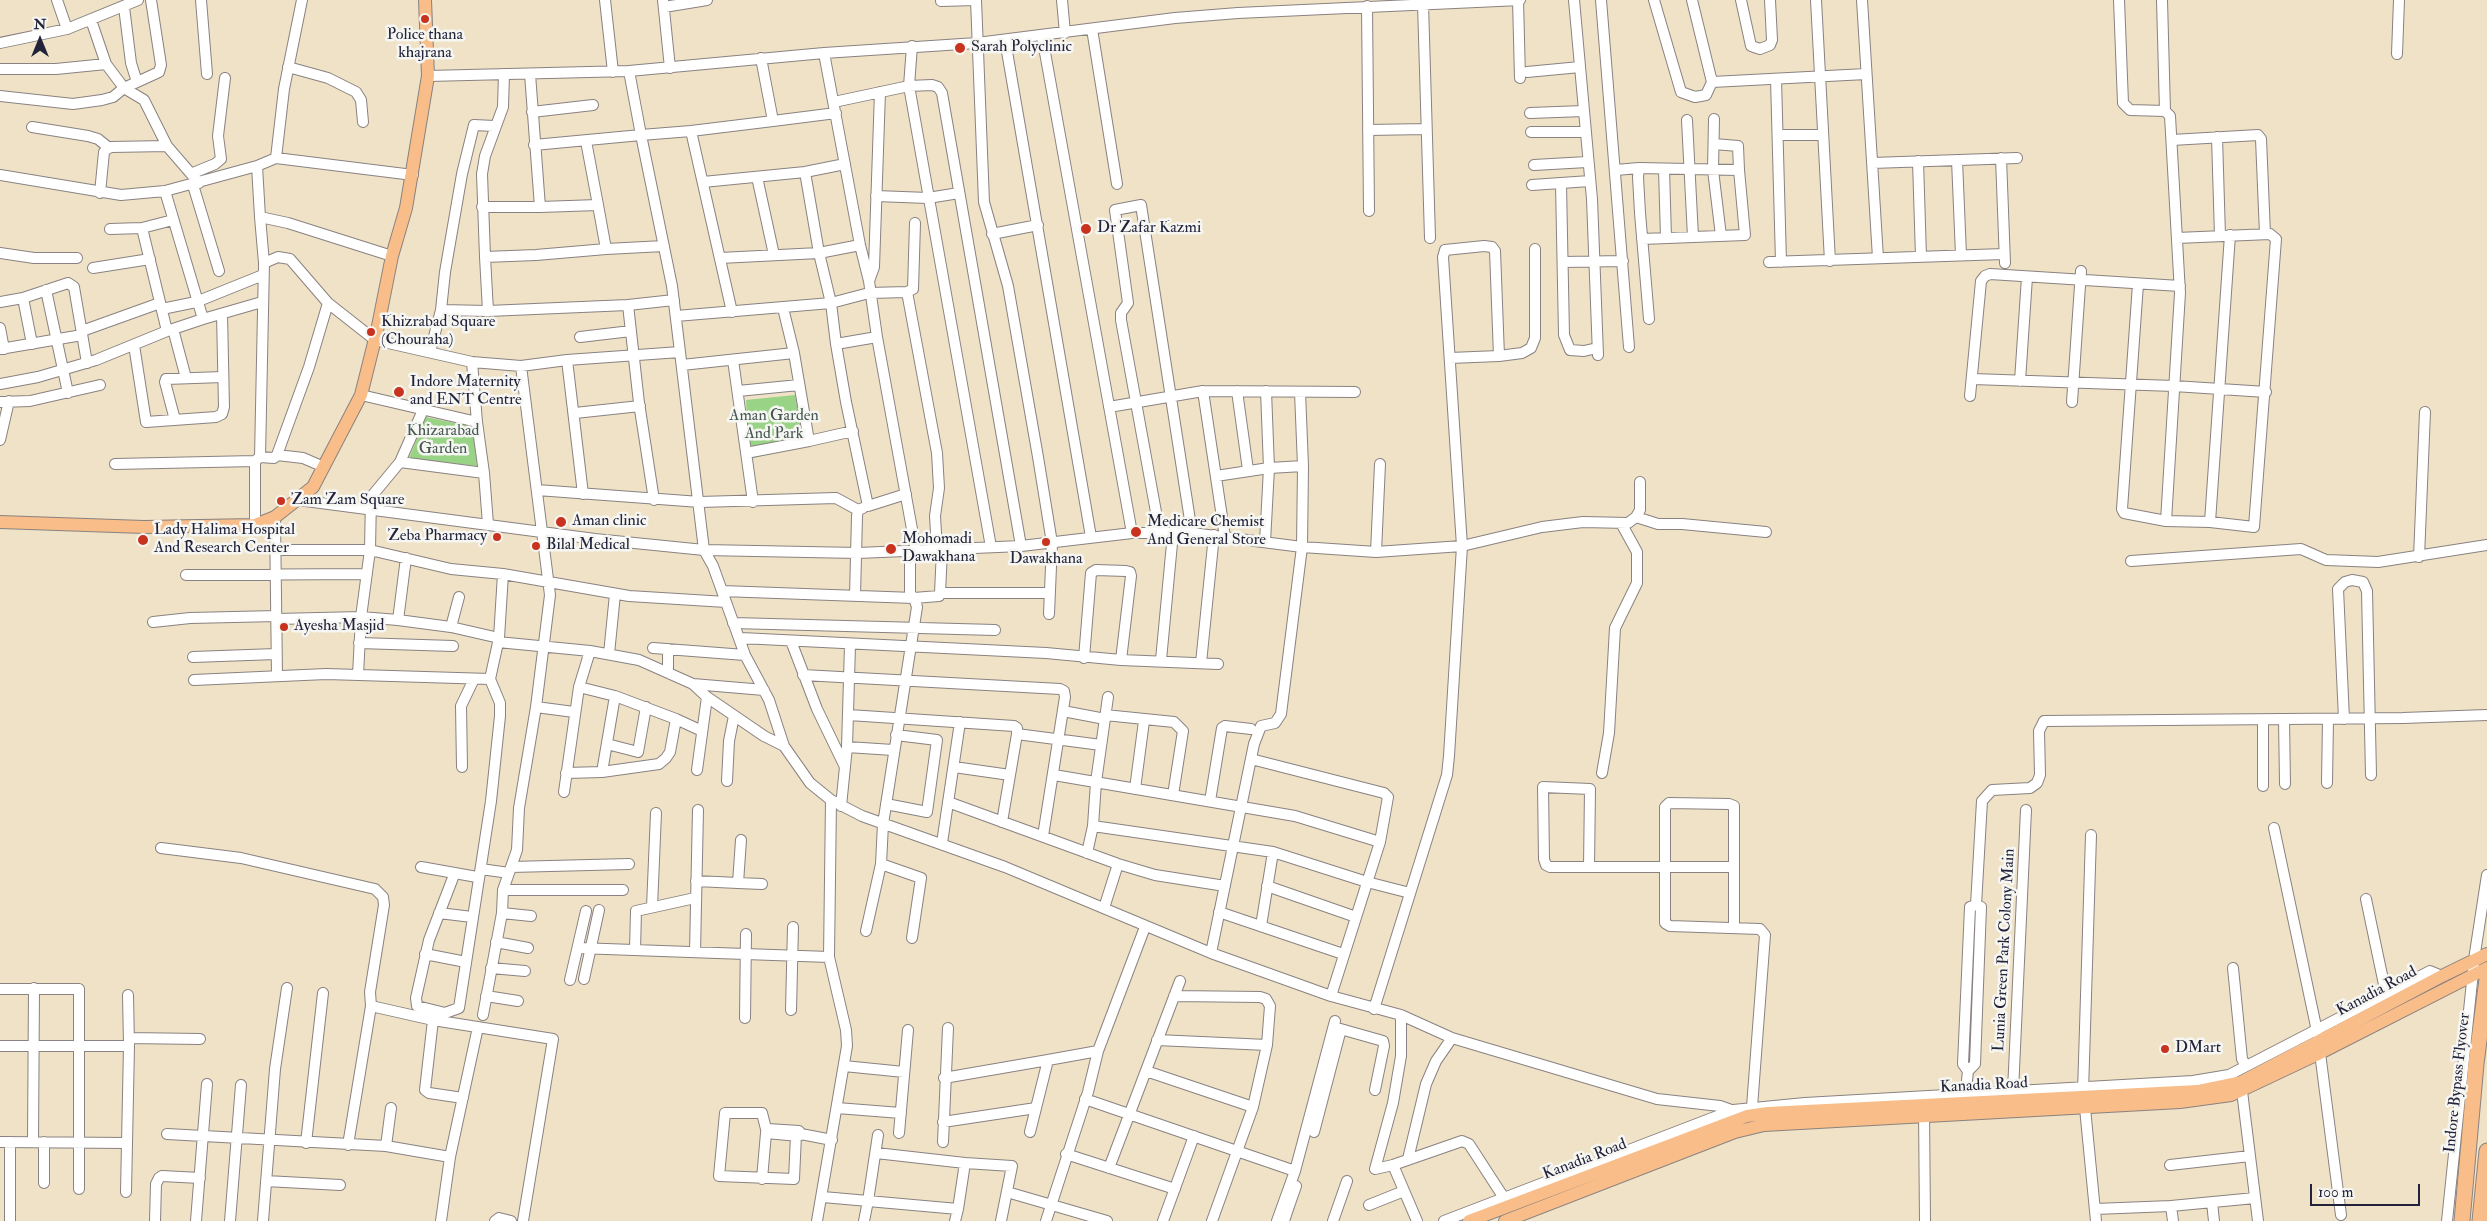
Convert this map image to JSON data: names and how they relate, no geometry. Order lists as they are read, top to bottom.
{
  "streets": {
    "highway": ["Indore Bypass Flyover"],
    "main road": ["Kanadia Road"],
    "street": ["Lunia Green Park Colony Main"]
  },
  "crossings": [
    ["Kanadia Road", "Indore Bypass Flyover"]
  ],
  "parks": ["Aman Garden And Park", "Khizarabad Garden"],
  "places": [
    "Police thana khajrana",
    "Sarah Polyclinic",
    "Dr Zafar Kazmi",
    "Khizrabad Square (Chouraha)",
    "Indore Maternity and ENT Centre",
    "Zam Zam Square",
    "Aman clinic",
    "Medicare Chemist And General Store",
    "Zeba Pharmacy",
    "Lady Halima Hospital And Research Center",
    "Dawakhana",
    "Bilal Medical",
    "Mohomadi Dawakhana",
    "Ayesha Masjid",
    "DMart"
  ],
  "scale_bar": "100 m",
  "north": "top"
}
